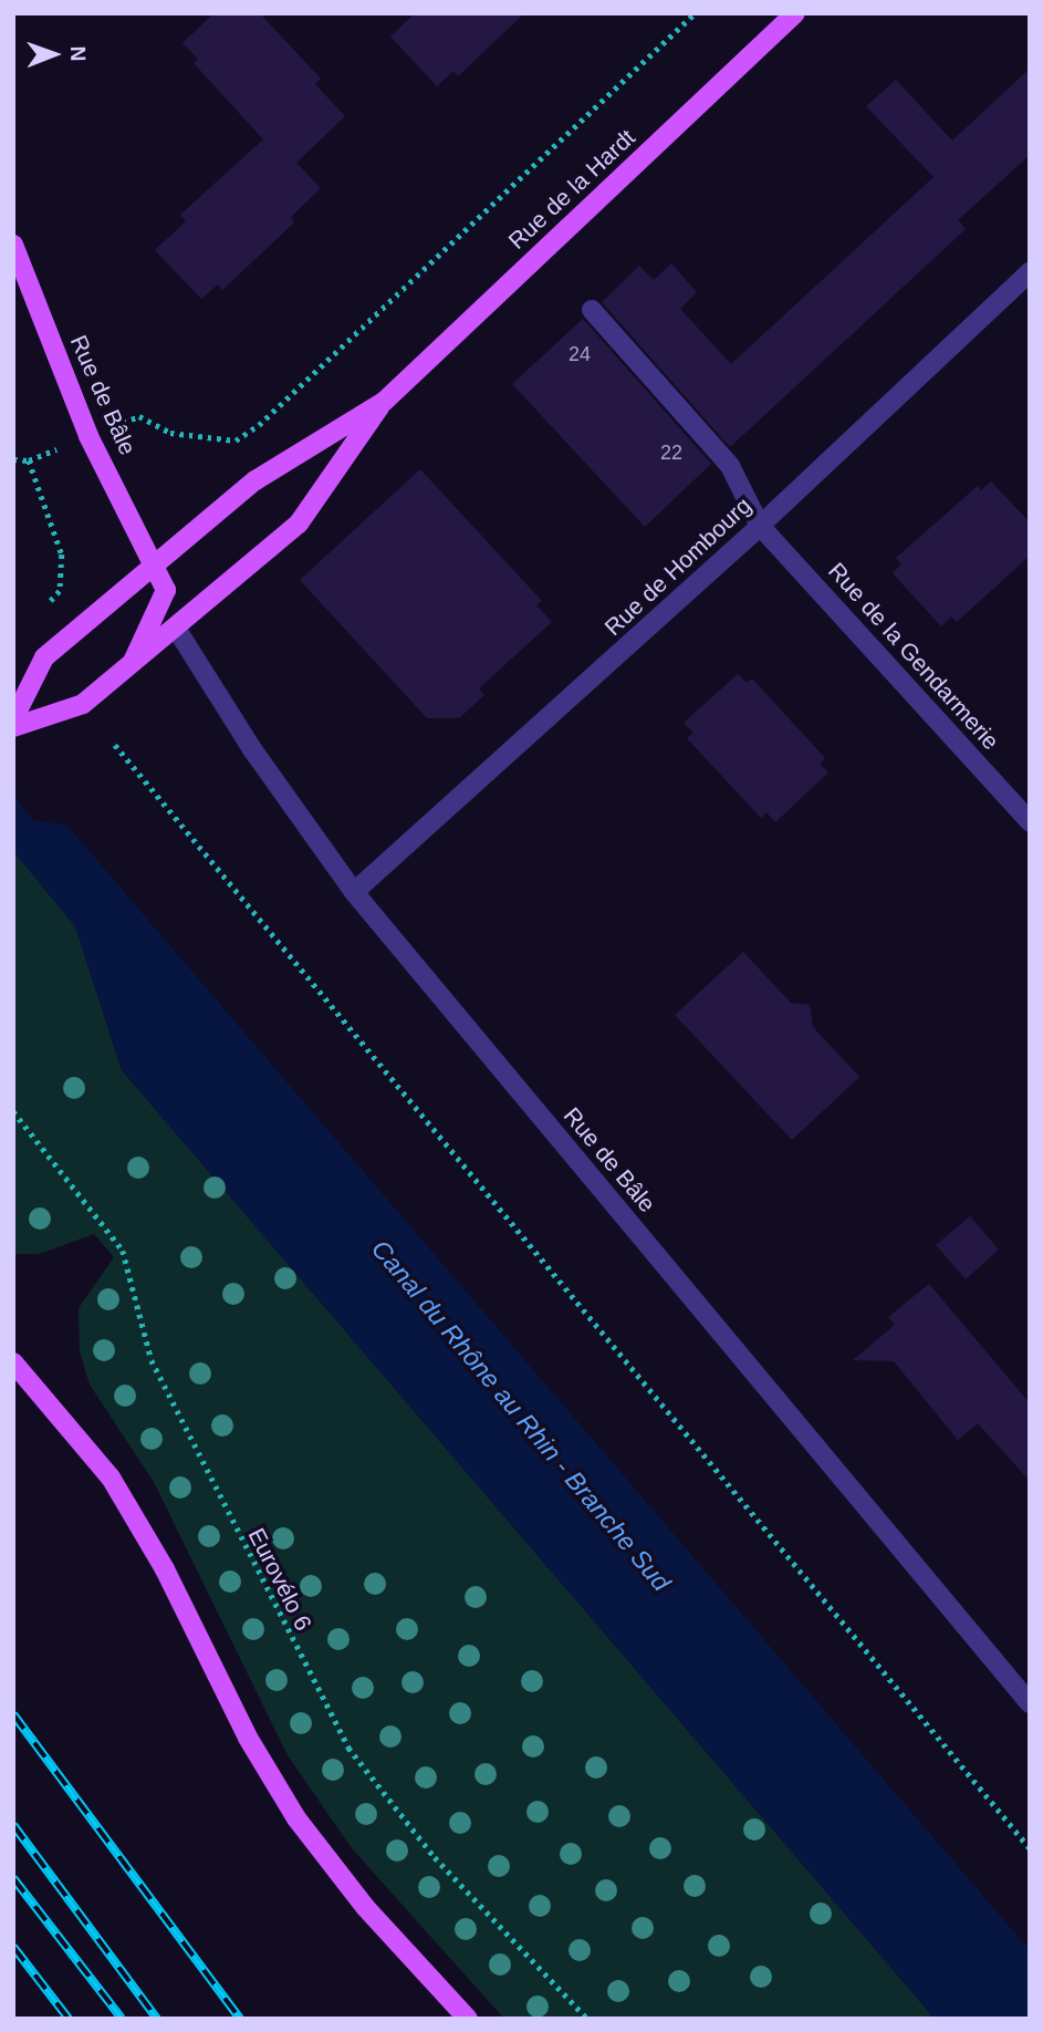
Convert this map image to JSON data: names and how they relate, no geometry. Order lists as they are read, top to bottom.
{
  "streets": {
    "main road": ["Rue de la Hardt", "Rue de Bâle"],
    "street": ["Rue de Hombourg", "Rue de la Gendarmerie"],
    "path": ["Eurovélo 6"]
  },
  "crossings": [
    ["Rue de la Hardt", "Rue de Bâle"],
    ["Rue de Bâle", "Rue de Hombourg"],
    ["Rue de Hombourg", "Rue de la Gendarmerie"]
  ],
  "water": ["Canal du Rhône au Rhin - Branche Sud"],
  "house_numbers": ["24", "22"],
  "north": "right"
}
